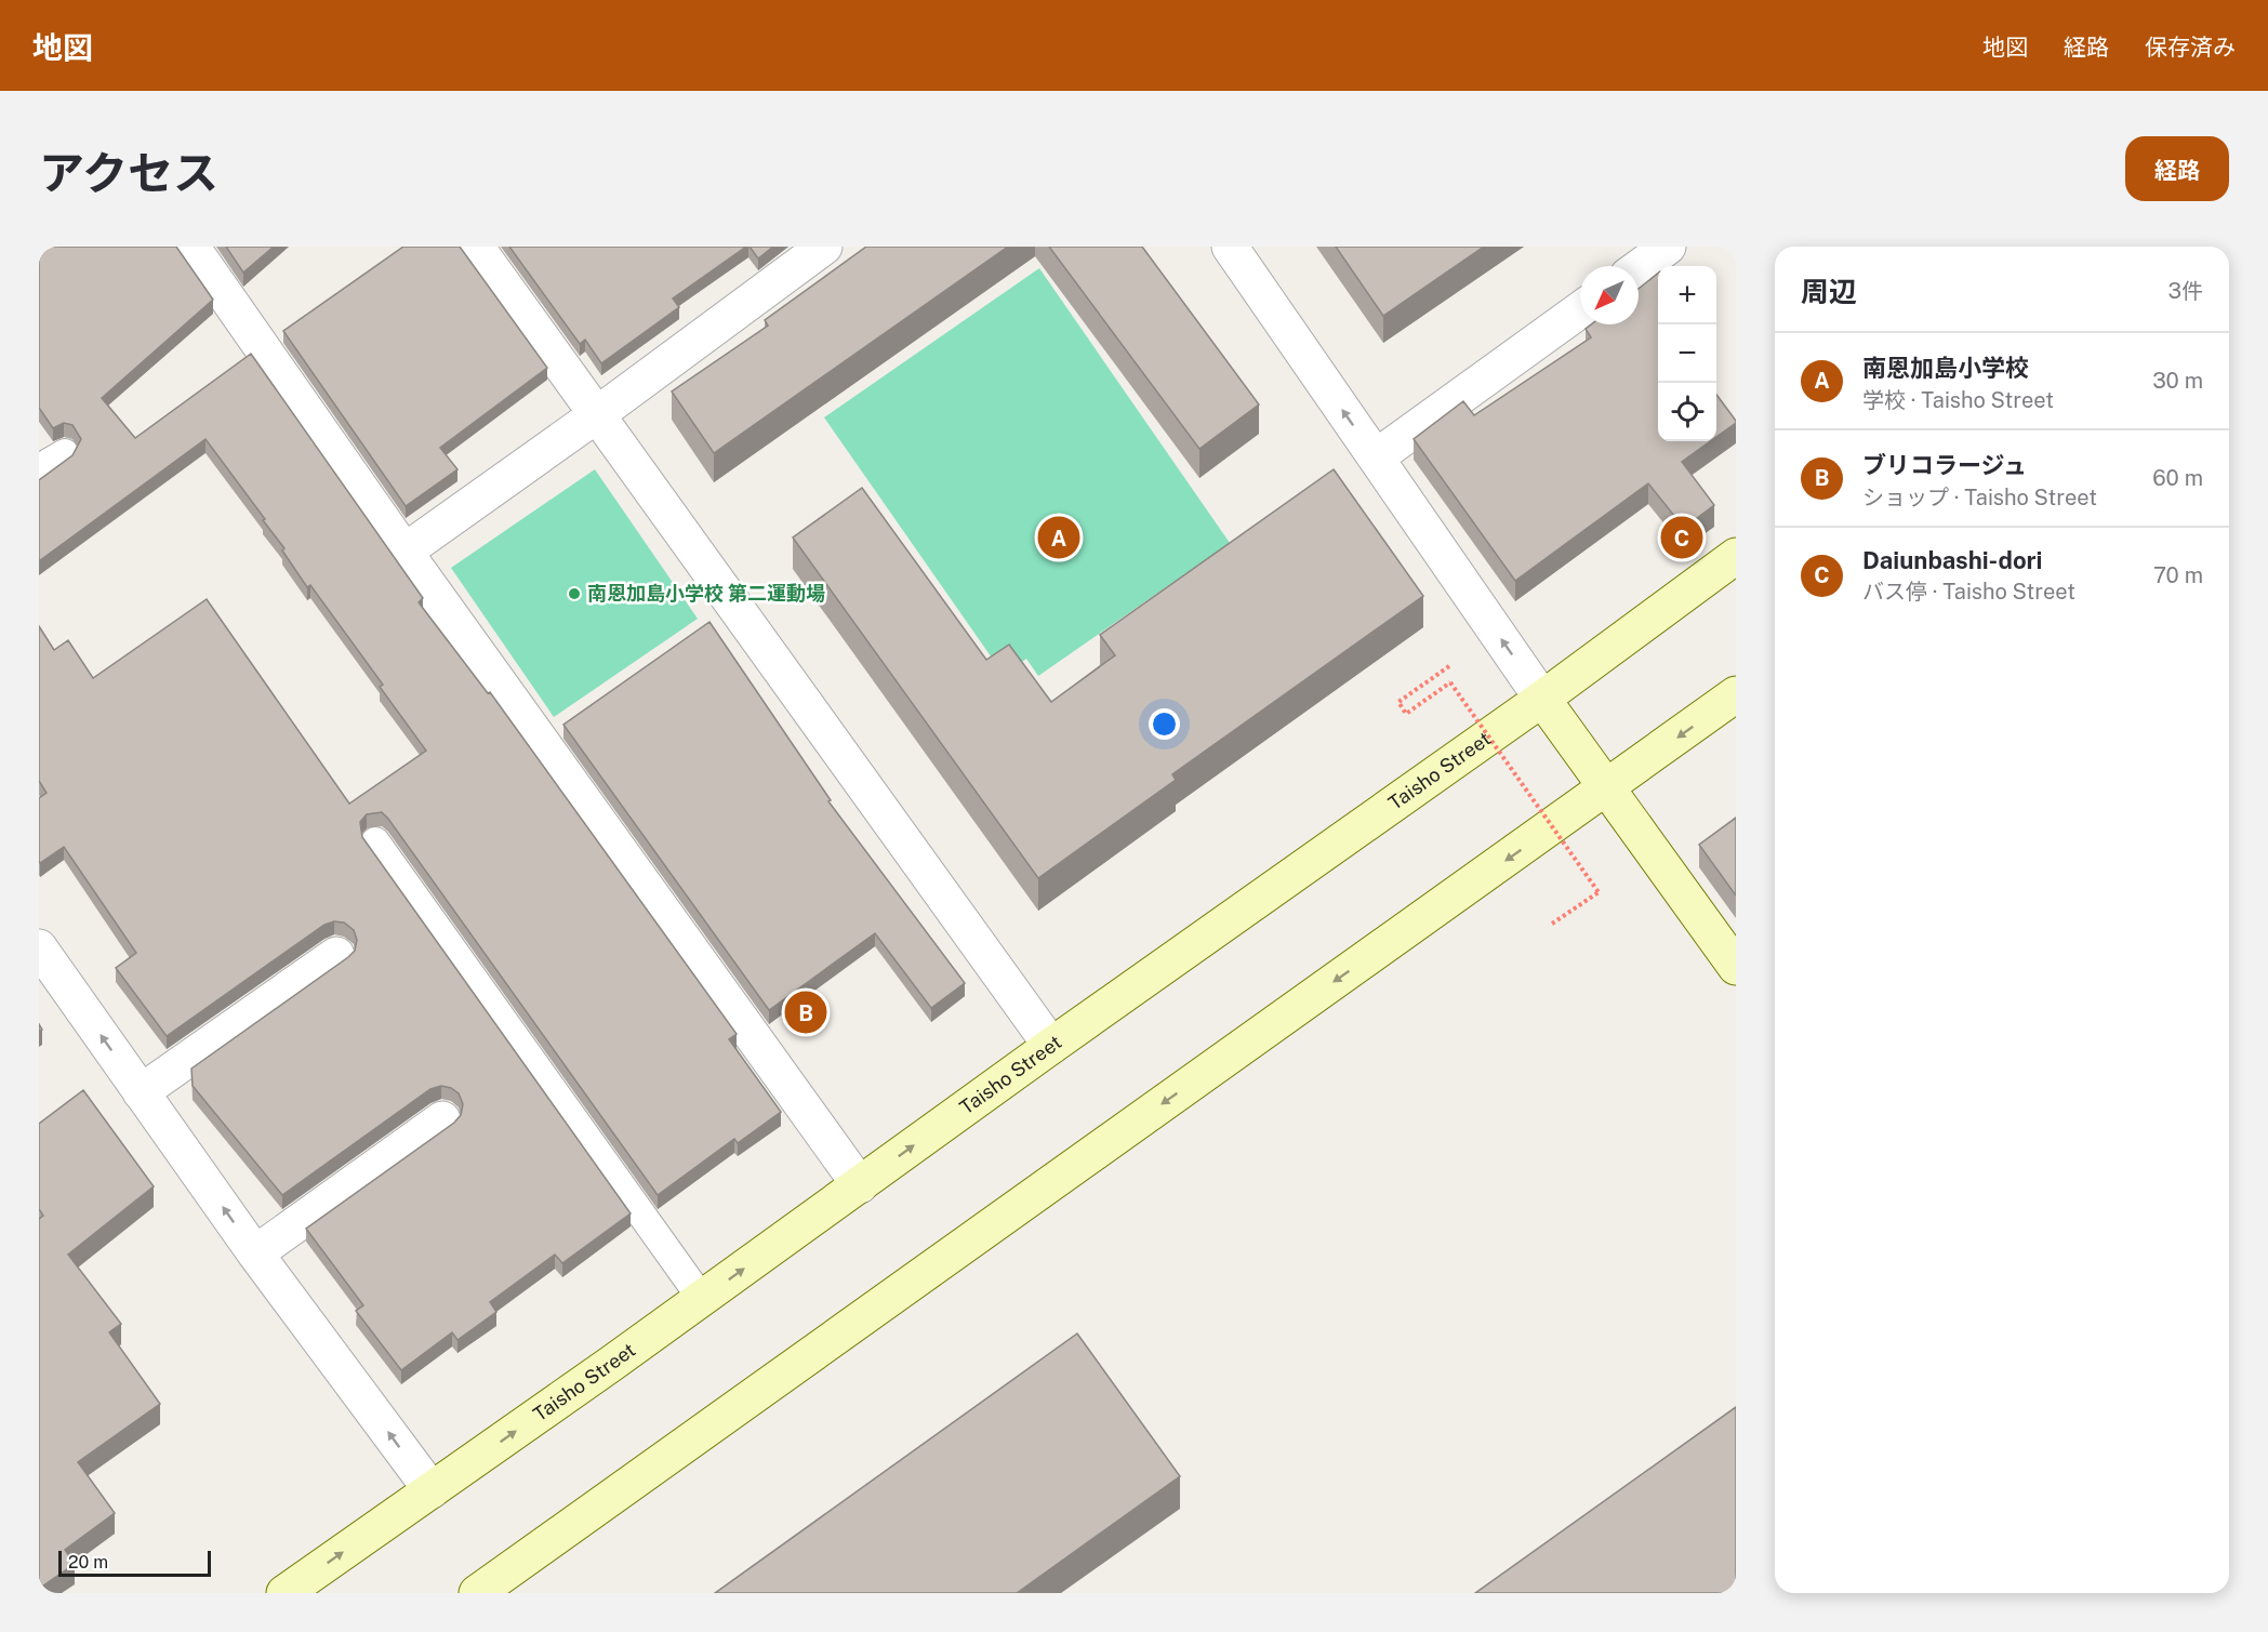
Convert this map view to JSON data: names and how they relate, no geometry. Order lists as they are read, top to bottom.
{
  "streets": {
    "main road": ["Taisho Street"]
  },
  "places": ["南恩加島小学校 第二運動場"],
  "scale_bar": "20 m",
  "north": "bottom left",
  "page": {
    "header": "地図",
    "nav": ["地図", "経路", "保存済み"],
    "title": "アクセス",
    "buttons": "経路",
    "heading": ["周辺", "3件"],
    "map_buttons": ["+", "−"],
    "list": [
      {
        "mark": "A",
        "name": "南恩加島小学校",
        "note": "学校 · Taisho Street",
        "value": "30 m"
      },
      {
        "mark": "B",
        "name": "ブリコラージュ",
        "note": "ショップ · Taisho Street",
        "value": "60 m"
      },
      {
        "mark": "C",
        "name": "Daiunbashi-dori",
        "note": "バス停 · Taisho Street",
        "value": "70 m"
      }
    ],
    "pins": ["A", "C", "B"],
    "scale": "20 m"
  }
}
